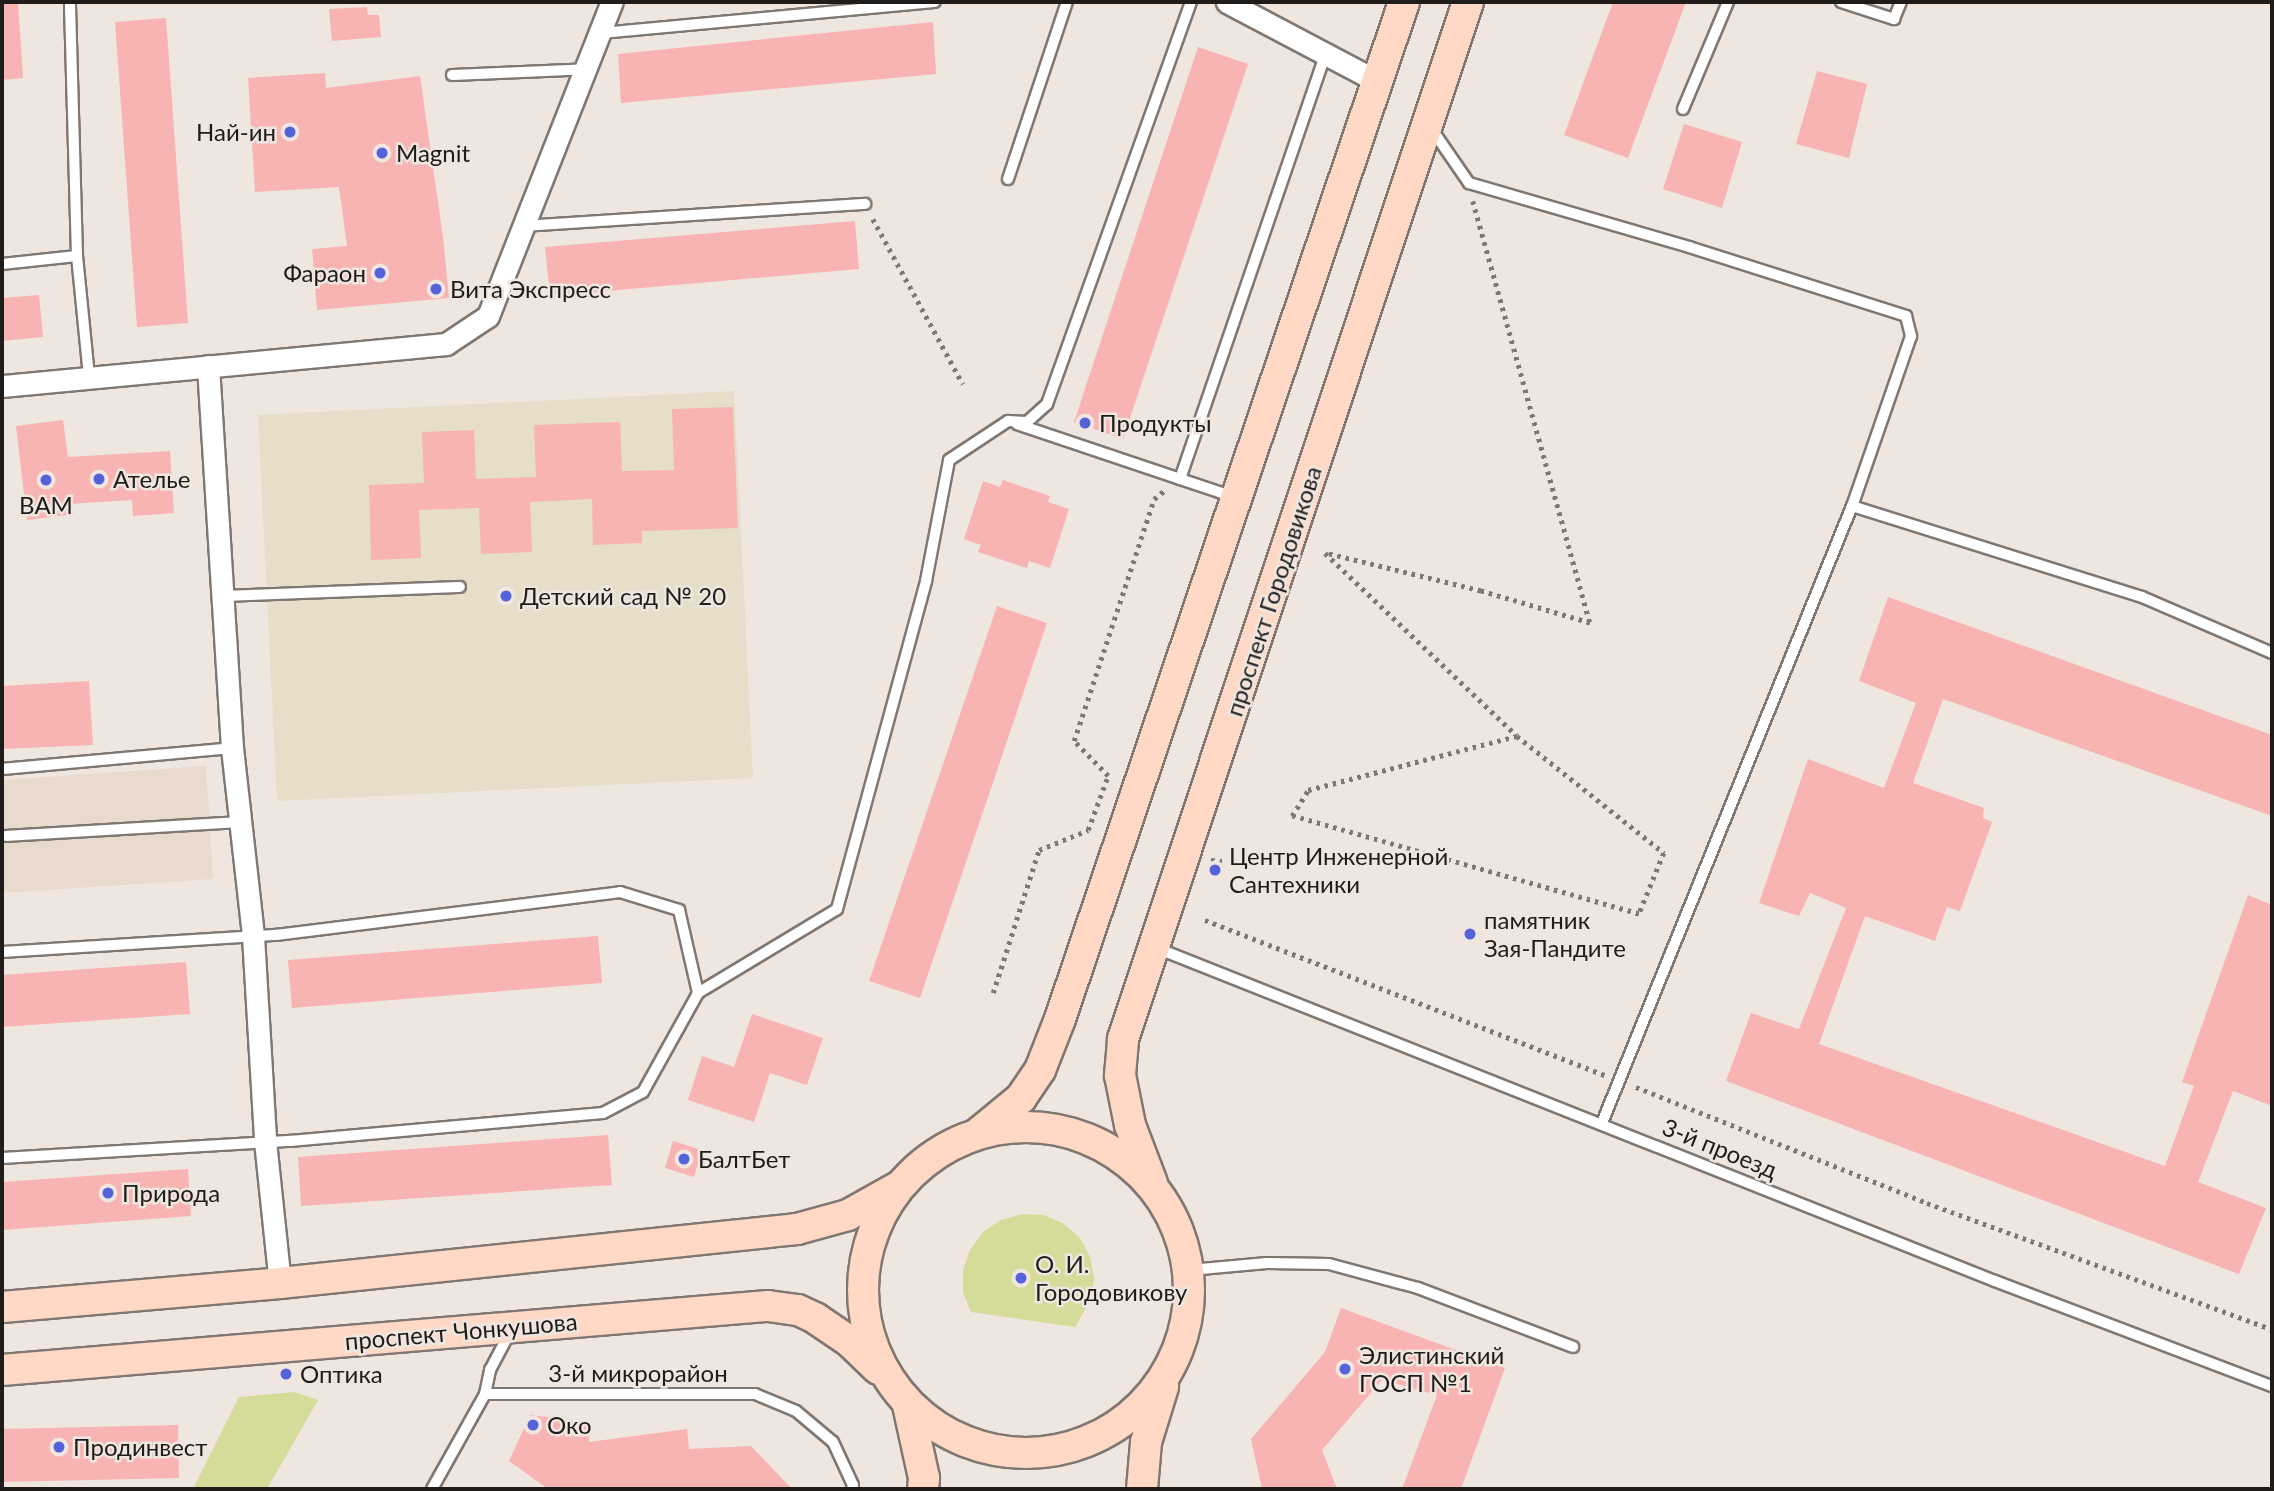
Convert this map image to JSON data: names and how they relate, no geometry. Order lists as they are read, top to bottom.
{
  "streets": {
    "main road": ["проспект Городовикова", "проспект Чонкушова"],
    "lane": ["3-й проезд", "3-й микрорайон"]
  },
  "crossings": [
    ["проспект Городовикова", "3-й проезд"]
  ],
  "places": [
    "Най-ин",
    "Magnit",
    "Фараон",
    "Вита Экспресс",
    "Продукты",
    "Ателье",
    "ВАМ",
    "Детский сад № 20",
    "Центр Инженерной Сантехники",
    "памятник Зая-Пандите",
    "БалтБет",
    "Природа",
    "О. И. Городовикову",
    "Элистинский ГОСП №1",
    "Оптика",
    "Око",
    "Продинвест"
  ]
}
